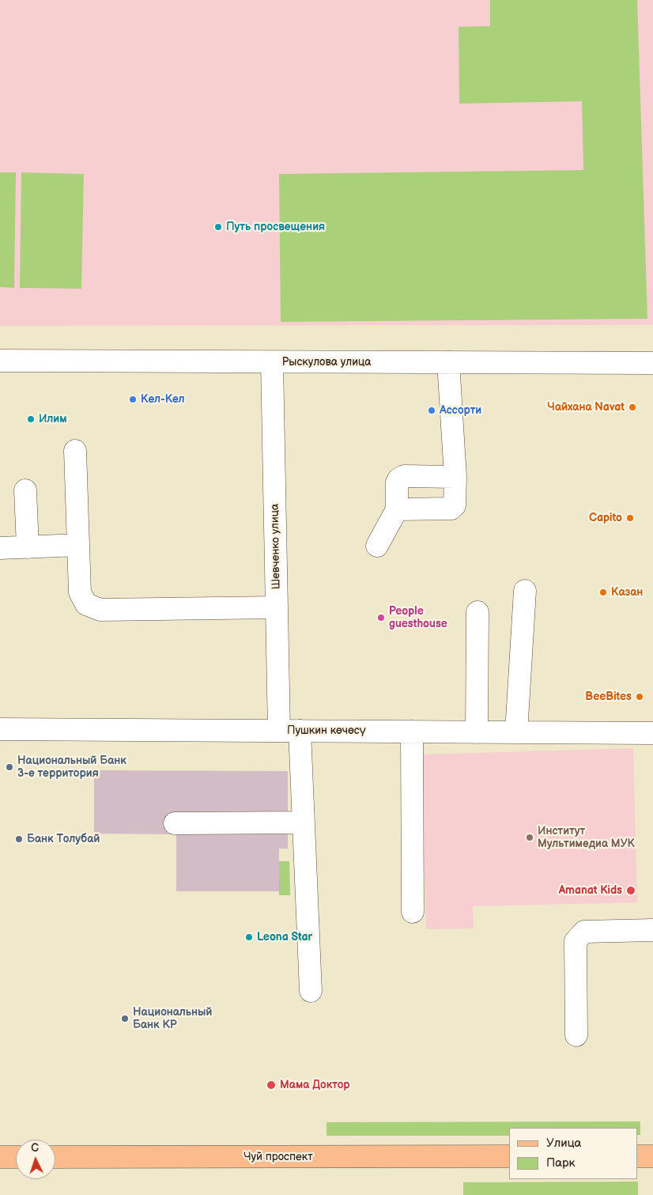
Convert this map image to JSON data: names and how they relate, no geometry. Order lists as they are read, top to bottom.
{
  "streets": {
    "main road": ["Чуй проспект"],
    "street": ["Рыскулова улица", "Шевченко улица", "Пушкин көчөсү"]
  },
  "crossings": [
    ["Рыскулова улица", "Шевченко улица"],
    ["Шевченко улица", "Пушкин көчөсү"]
  ],
  "places": [
    "Путь просвещения",
    "Кел-Кел",
    "Чайхана Navat",
    "Ассорти",
    "Илим",
    "Capito",
    "Казан",
    "People guesthouse",
    "BeeBites",
    "Национальный Банк 3-е территория",
    "Институт Мультимедиа МУК",
    "Банк Толубай",
    "Amanat Kids",
    "Leona Star",
    "Национальный Банк КР",
    "Мама Доктор"
  ],
  "legend": ["Улица", "Парк"],
  "north": "top"
}
